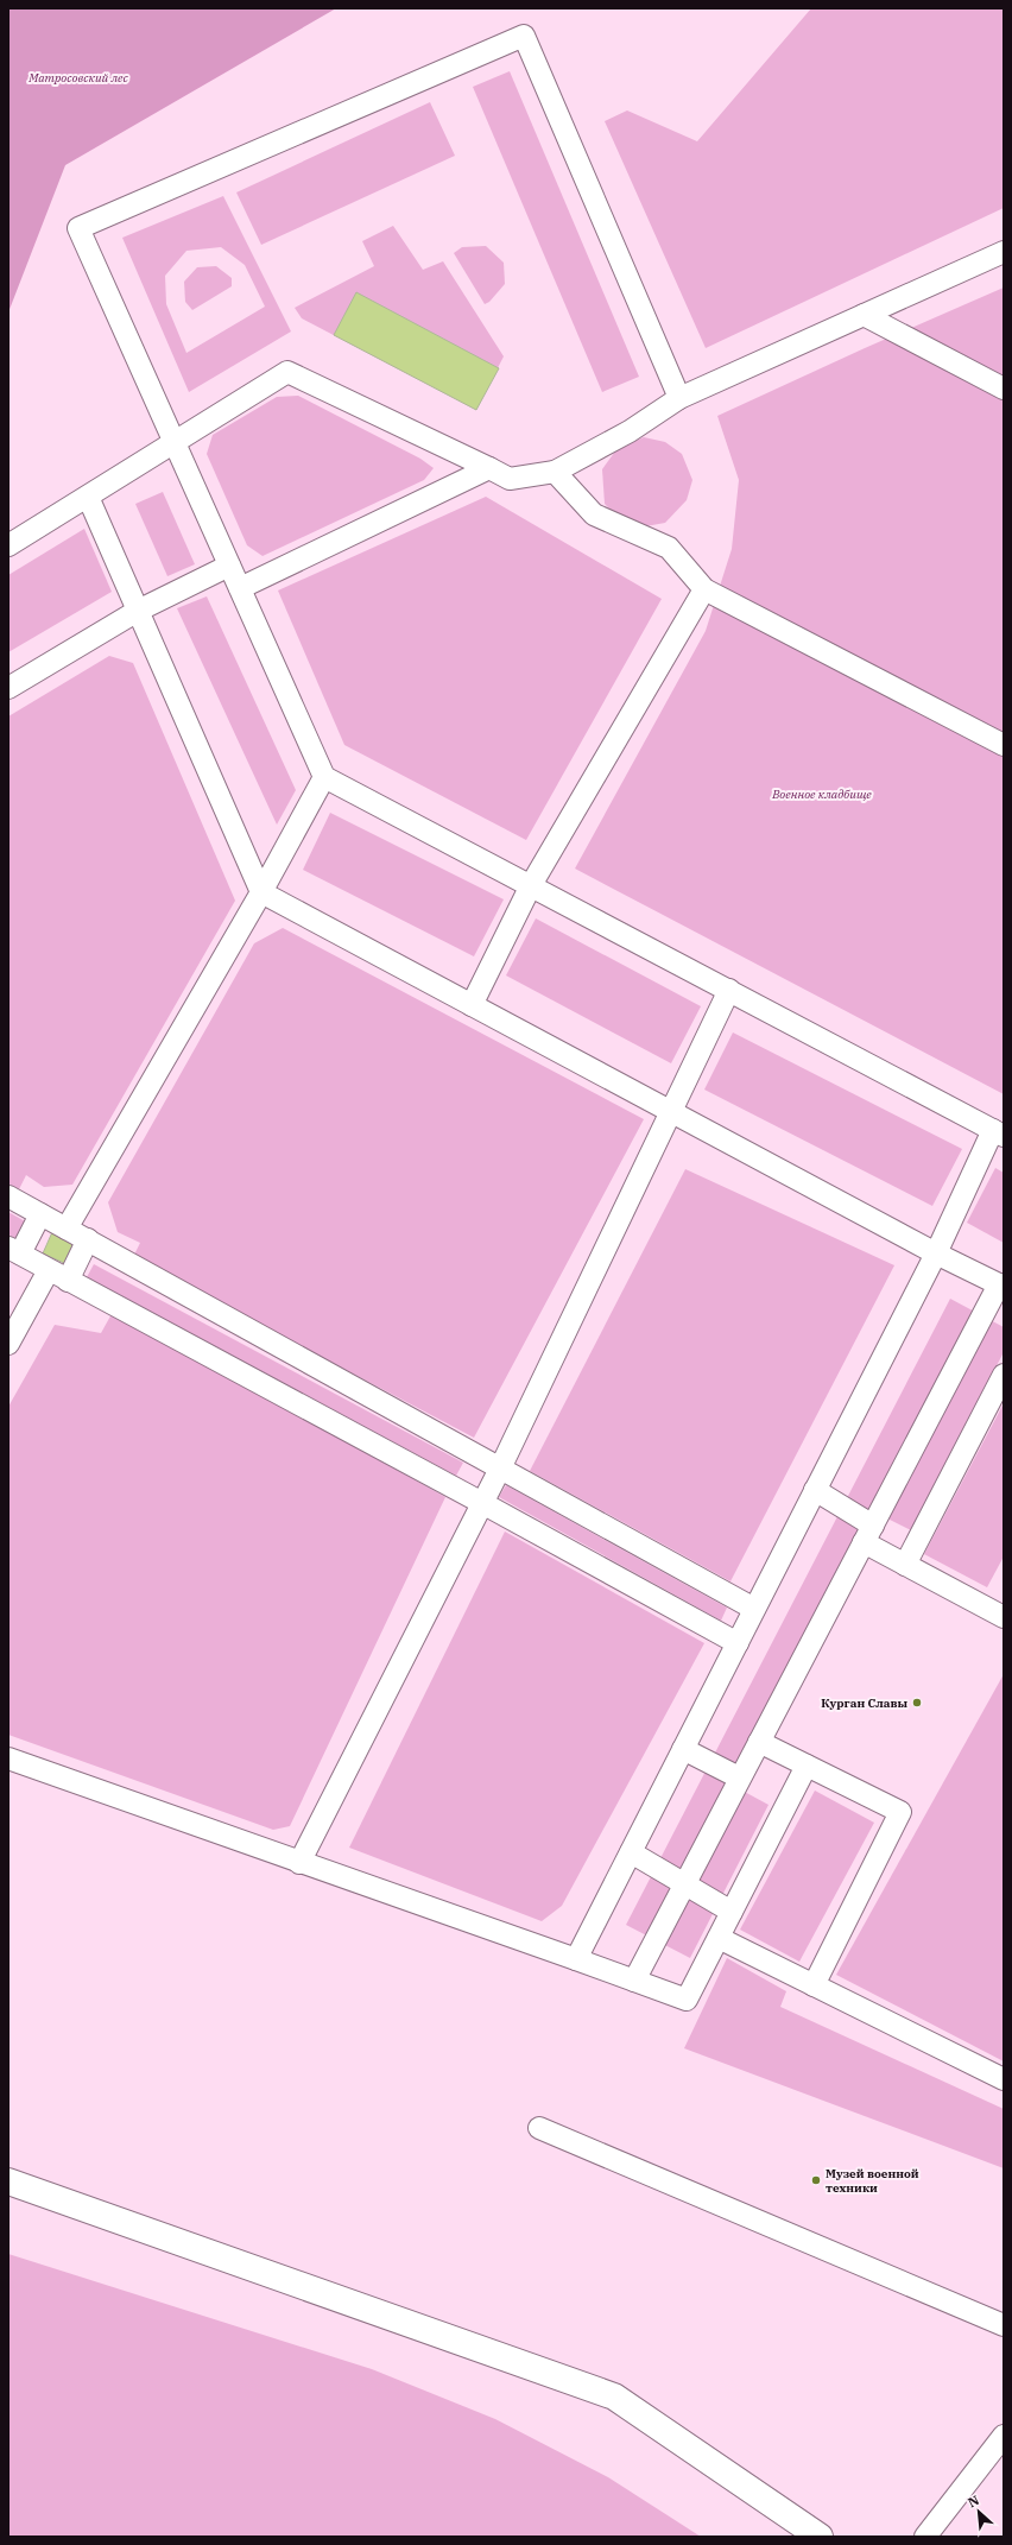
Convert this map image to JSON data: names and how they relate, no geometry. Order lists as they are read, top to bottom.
{
  "parks": ["Матросовский лес", "Военное кладбище"],
  "places": ["Курган Славы", "Музей военной техники"],
  "north": "top left"
}
